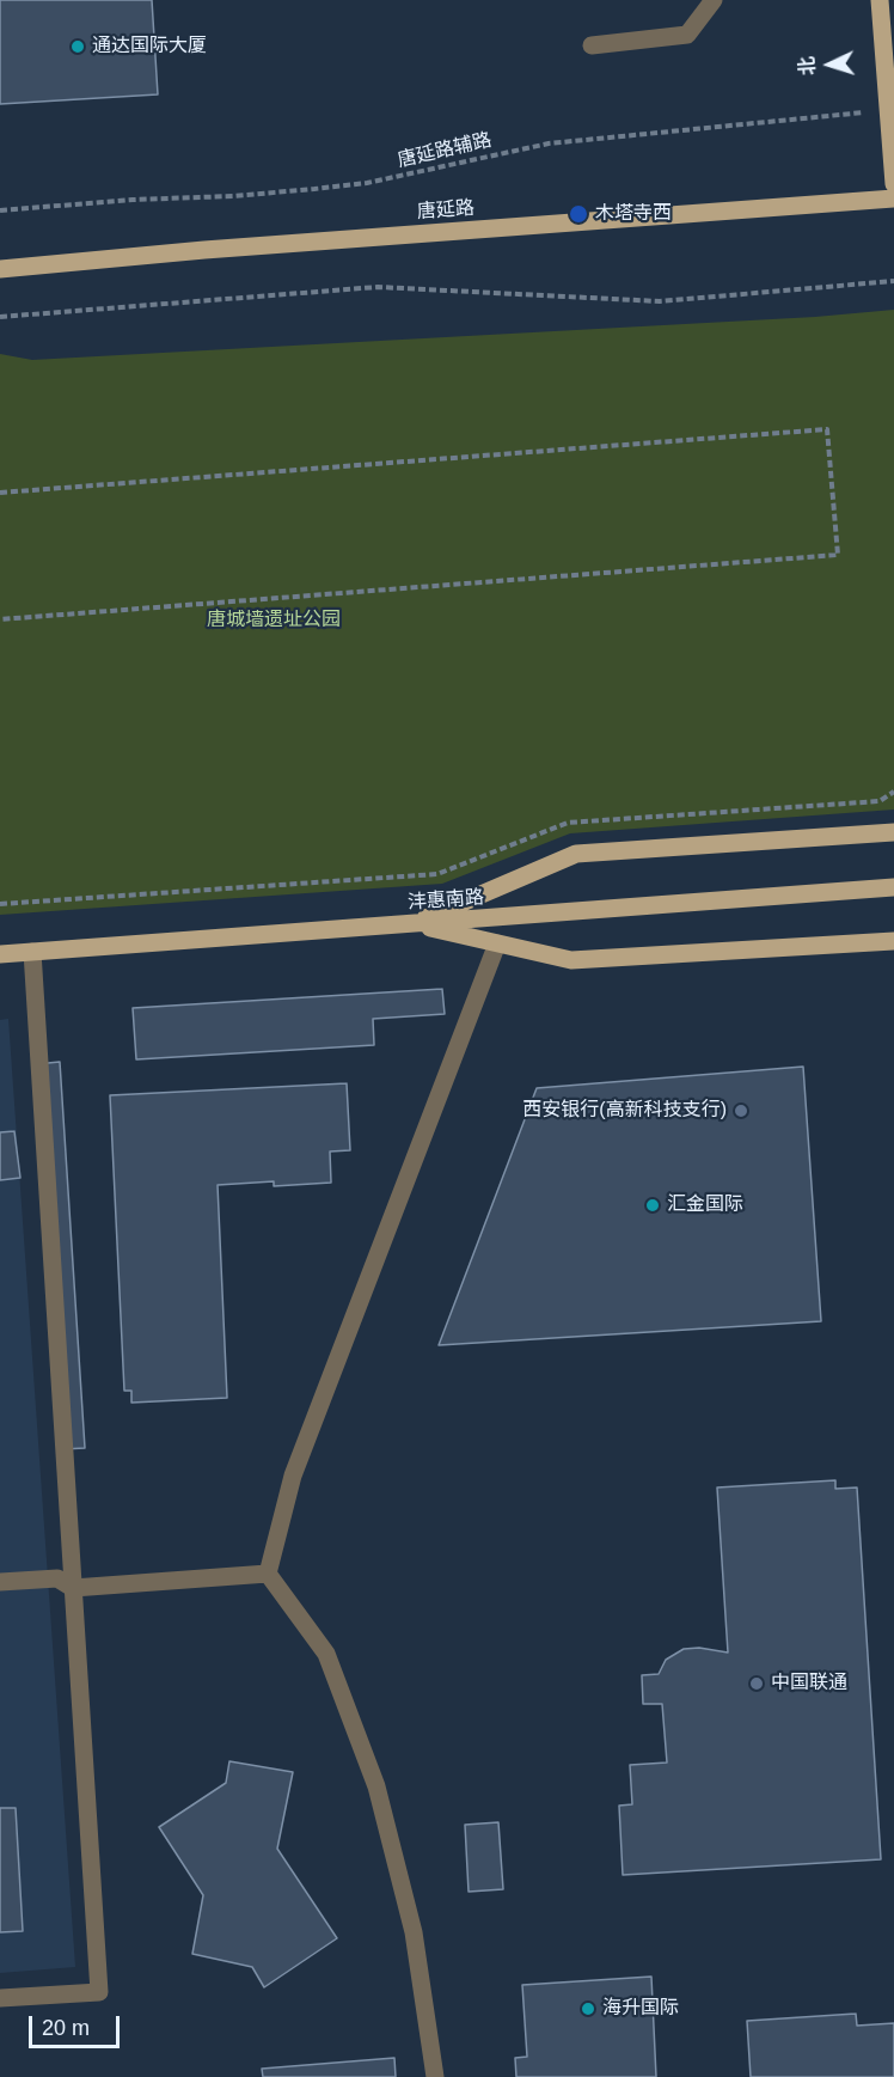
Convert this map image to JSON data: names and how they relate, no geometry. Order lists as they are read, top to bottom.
{
  "streets": {
    "main road": ["唐延路", "沣惠南路"],
    "path": ["唐延路辅路"]
  },
  "parks": ["唐城墙遗址公园"],
  "places": [
    "通达国际大厦",
    "木塔寺西",
    "西安银行(高新科技支行)",
    "汇金国际",
    "中国联通",
    "海升国际"
  ],
  "scale_bar": "20 m",
  "north": "left"
}
